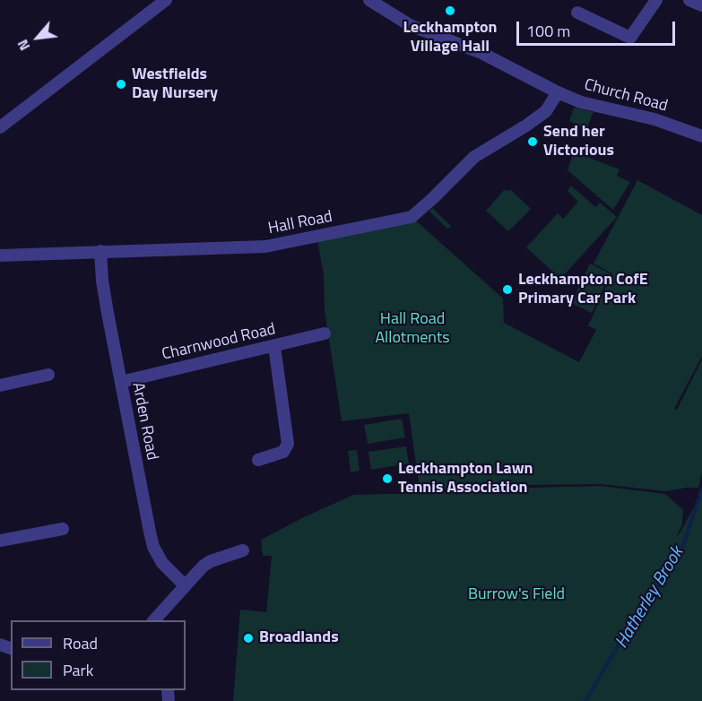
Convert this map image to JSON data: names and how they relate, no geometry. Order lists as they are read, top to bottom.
{
  "streets": {
    "street": [
      "Church Road",
      "Hall Road",
      "Charnwood Road",
      "Arden Road"
    ]
  },
  "crossings": [
    ["Church Road", "Hall Road"],
    ["Hall Road", "Arden Road"],
    ["Charnwood Road", "Arden Road"]
  ],
  "water": ["Hatherley Brook"],
  "parks": ["Hall Road Allotments", "Burrow's Field"],
  "places": [
    "Leckhampton Village Hall",
    "Westfields Day Nursery",
    "Send her Victorious",
    "Leckhampton CofE Primary Car Park",
    "Leckhampton Lawn Tennis Association",
    "Broadlands"
  ],
  "legend": ["Road", "Park"],
  "scale_bar": "100 m",
  "north": "bottom left"
}
